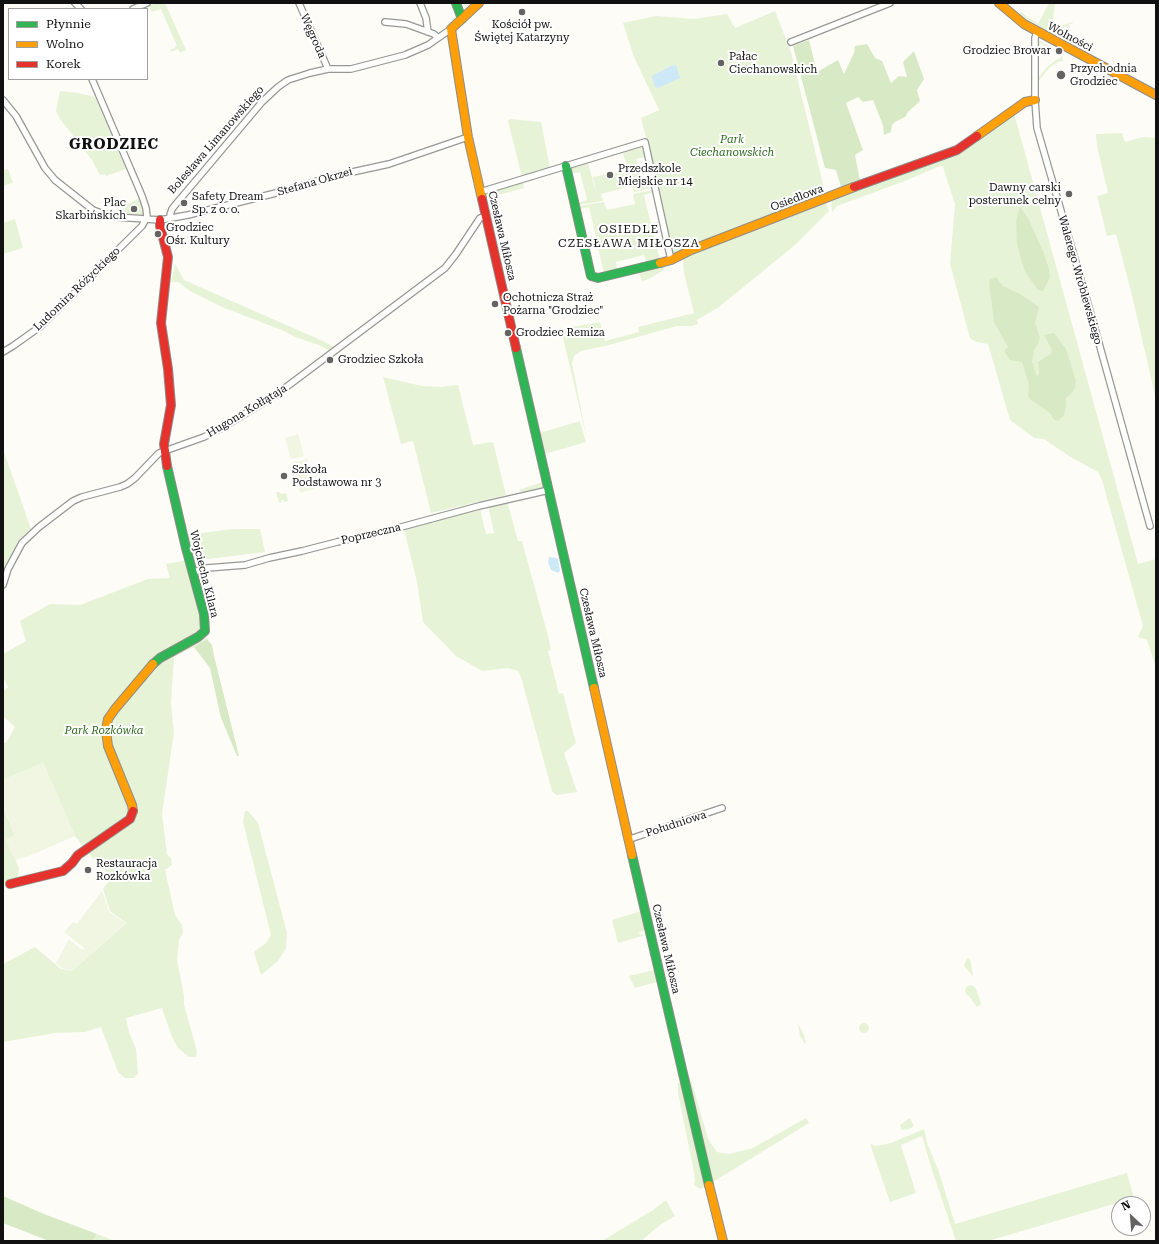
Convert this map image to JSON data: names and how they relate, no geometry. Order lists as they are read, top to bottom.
{
  "streets": {
    "street": [
      "Węgroda",
      "Wolności",
      "Bolesława Limanowskiego",
      "Stefana Okrzei",
      "Osiedlowa",
      "Czesława Miłosza",
      "Walerego Wróblewskiego",
      "Ludomira Różyckiego",
      "Hugona Kołłątaja",
      "Poprzeczna",
      "Wojciecha Kilara",
      "Południowa"
    ]
  },
  "crossings": [
    ["Węgroda", "Bolesława Limanowskiego"],
    ["Wolności", "Walerego Wróblewskiego"],
    ["Bolesława Limanowskiego", "Stefana Okrzei"],
    ["Bolesława Limanowskiego", "Czesława Miłosza"],
    ["Stefana Okrzei", "Czesława Miłosza"],
    ["Stefana Okrzei", "Ludomira Różyckiego"],
    ["Stefana Okrzei", "Wojciecha Kilara"],
    ["Osiedlowa", "Walerego Wróblewskiego"],
    ["Czesława Miłosza", "Hugona Kołłątaja"],
    ["Czesława Miłosza", "Poprzeczna"],
    ["Czesława Miłosza", "Południowa"],
    ["Hugona Kołłątaja", "Wojciecha Kilara"],
    ["Poprzeczna", "Wojciecha Kilara"]
  ],
  "districts": ["GRODZIEC", "OSIEDLE CZESŁAWA MIŁOSZA"],
  "parks": ["Park Ciechanowskich", "Park Rozkówka"],
  "places": [
    "Kościół pw. Świętej Katarzyny",
    "Grodziec Browar",
    "Pałac Ciechanowskich",
    "Przychodnia Grodziec",
    "Przedszkole Miejskie nr 14",
    "Dawny carski posterunek celny",
    "Safety Dream Sp. z o. o.",
    "Plac Skarbińskich",
    "Grodziec Ośr. Kultury",
    "Ochotnicza Straż Pożarna \"Grodziec\"",
    "Grodziec Remiza",
    "Grodziec Szkoła",
    "Szkoła Podstawowa nr 3",
    "Restauracja Rozkówka"
  ],
  "legend": ["Płynnie", "Wolno", "Korek"],
  "north": "top left"
}
